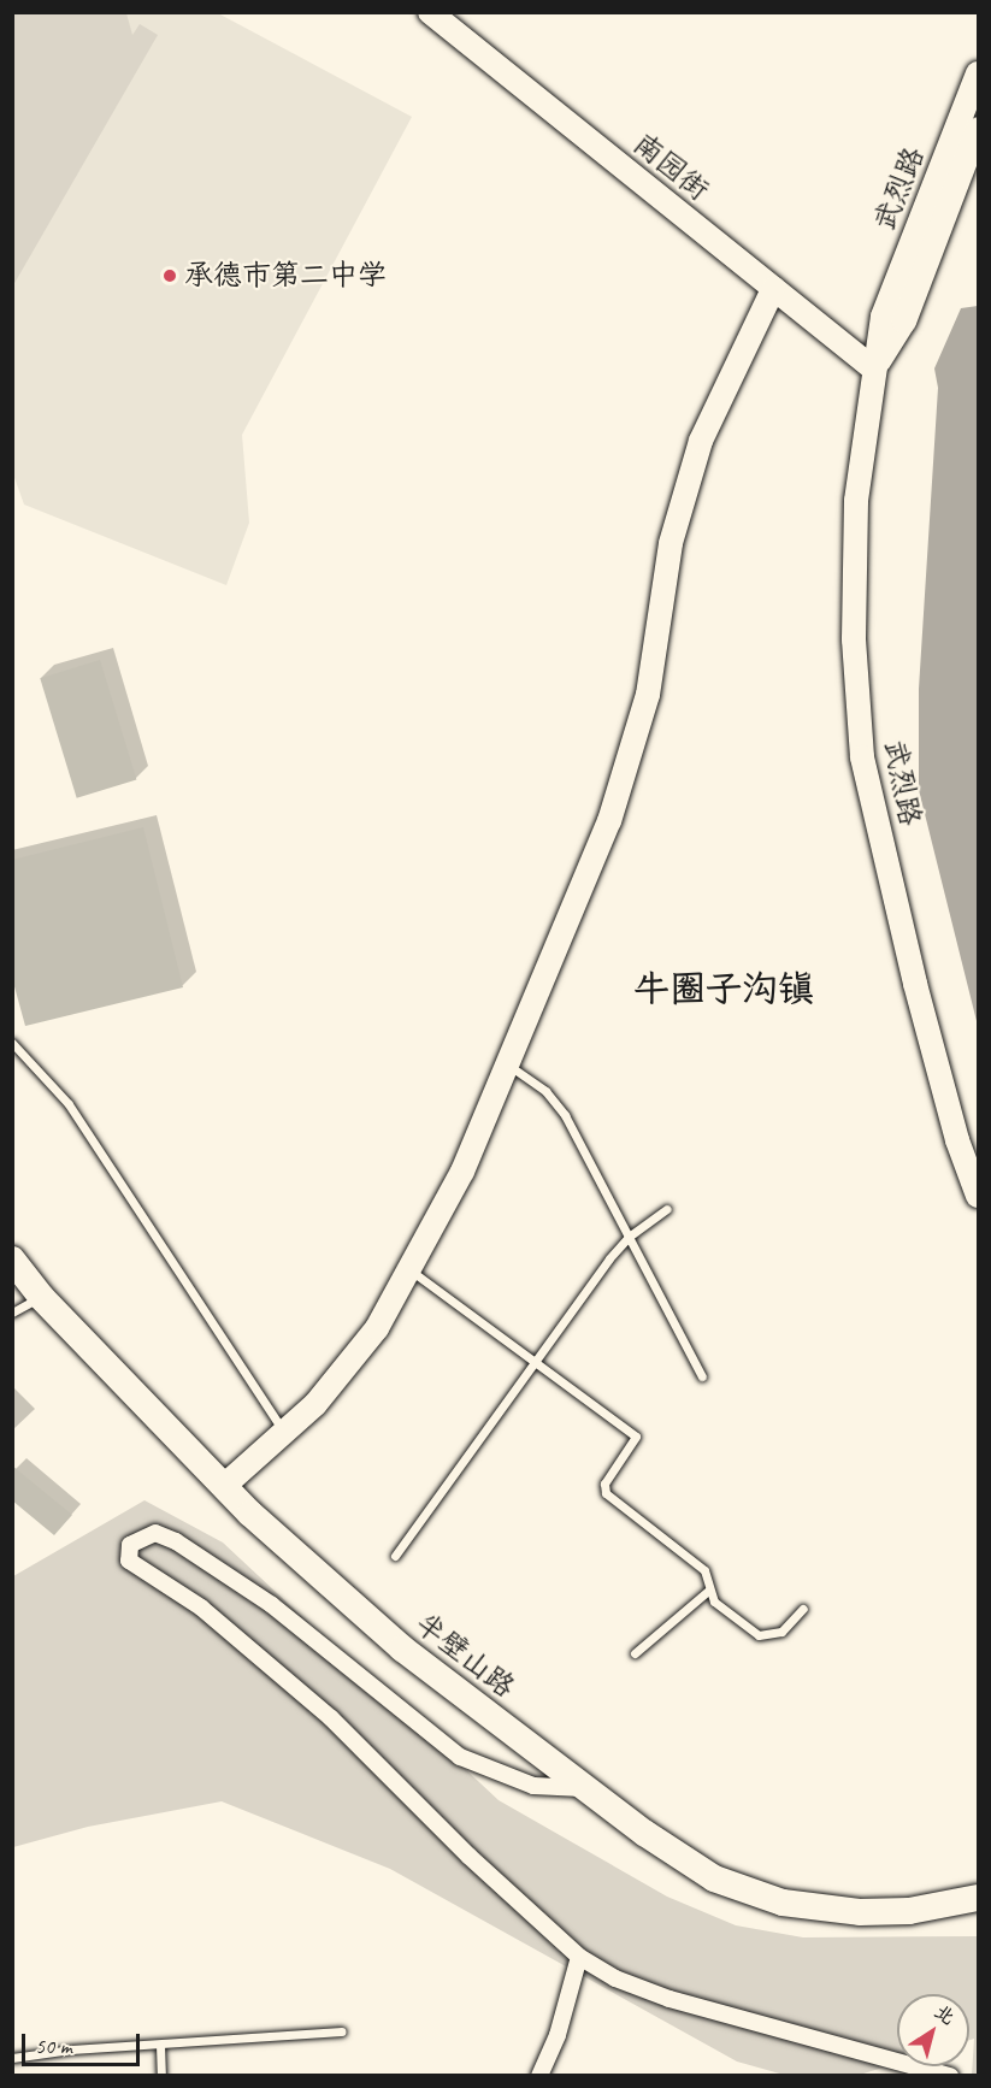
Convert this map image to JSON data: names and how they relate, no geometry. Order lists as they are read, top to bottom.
{
  "streets": {
    "main road": ["半壁山路"],
    "street": ["南园街", "武烈路"]
  },
  "crossings": [
    ["南园街", "武烈路"]
  ],
  "districts": ["牛圈子沟镇"],
  "places": ["承德市第二中学"],
  "scale_bar": "50 m",
  "north": "top right"
}
